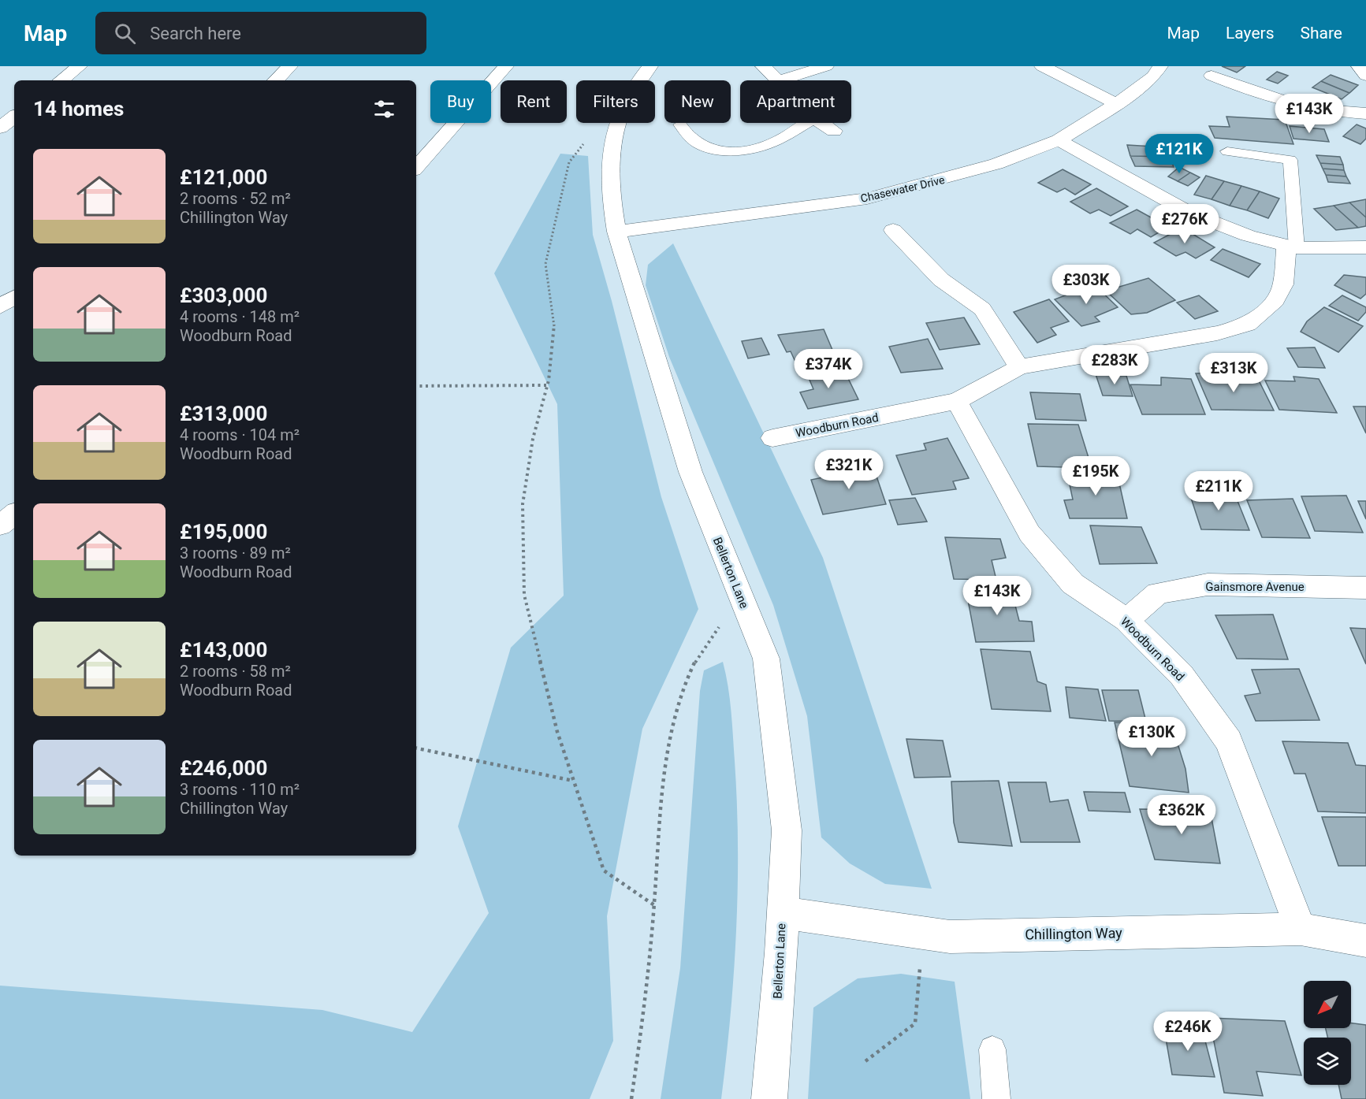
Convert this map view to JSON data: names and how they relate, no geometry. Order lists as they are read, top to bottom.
{
  "streets": {
    "street": [
      "Chasewater Drive",
      "Woodburn Road",
      "Bellerton Lane",
      "Gainsmore Avenue",
      "Chillington Way"
    ]
  },
  "crossings": [
    ["Chasewater Drive", "Bellerton Lane"],
    ["Woodburn Road", "Gainsmore Avenue"],
    ["Woodburn Road", "Chillington Way"],
    ["Bellerton Lane", "Chillington Way"]
  ],
  "north": "bottom left",
  "page": {
    "header": "Map",
    "search": "Search here",
    "nav": ["Map", "Layers", "Share"],
    "chip": [
      "Buy",
      "Rent",
      "Filters",
      "New",
      "Apartment"
    ],
    "heading": "14 homes",
    "price": [
      "£143K",
      "£121K",
      "£276K",
      "£303K",
      "£283K",
      "£374K",
      "£313K",
      "£321K",
      "£195K",
      "£211K",
      "£143K",
      "£130K",
      "£362K",
      "£246K"
    ],
    "list": [
      {
        "name": "£121,000",
        "note": "2 rooms · 52 m² · Chillington Way"
      },
      {
        "name": "£303,000",
        "note": "4 rooms · 148 m² · Woodburn Road"
      },
      {
        "name": "£313,000",
        "note": "4 rooms · 104 m² · Woodburn Road"
      },
      {
        "name": "£195,000",
        "note": "3 rooms · 89 m² · Woodburn Road"
      },
      {
        "name": "£143,000",
        "note": "2 rooms · 58 m² · Woodburn Road"
      },
      {
        "name": "£246,000",
        "note": "3 rooms · 110 m² · Chillington Way"
      }
    ]
  }
}
